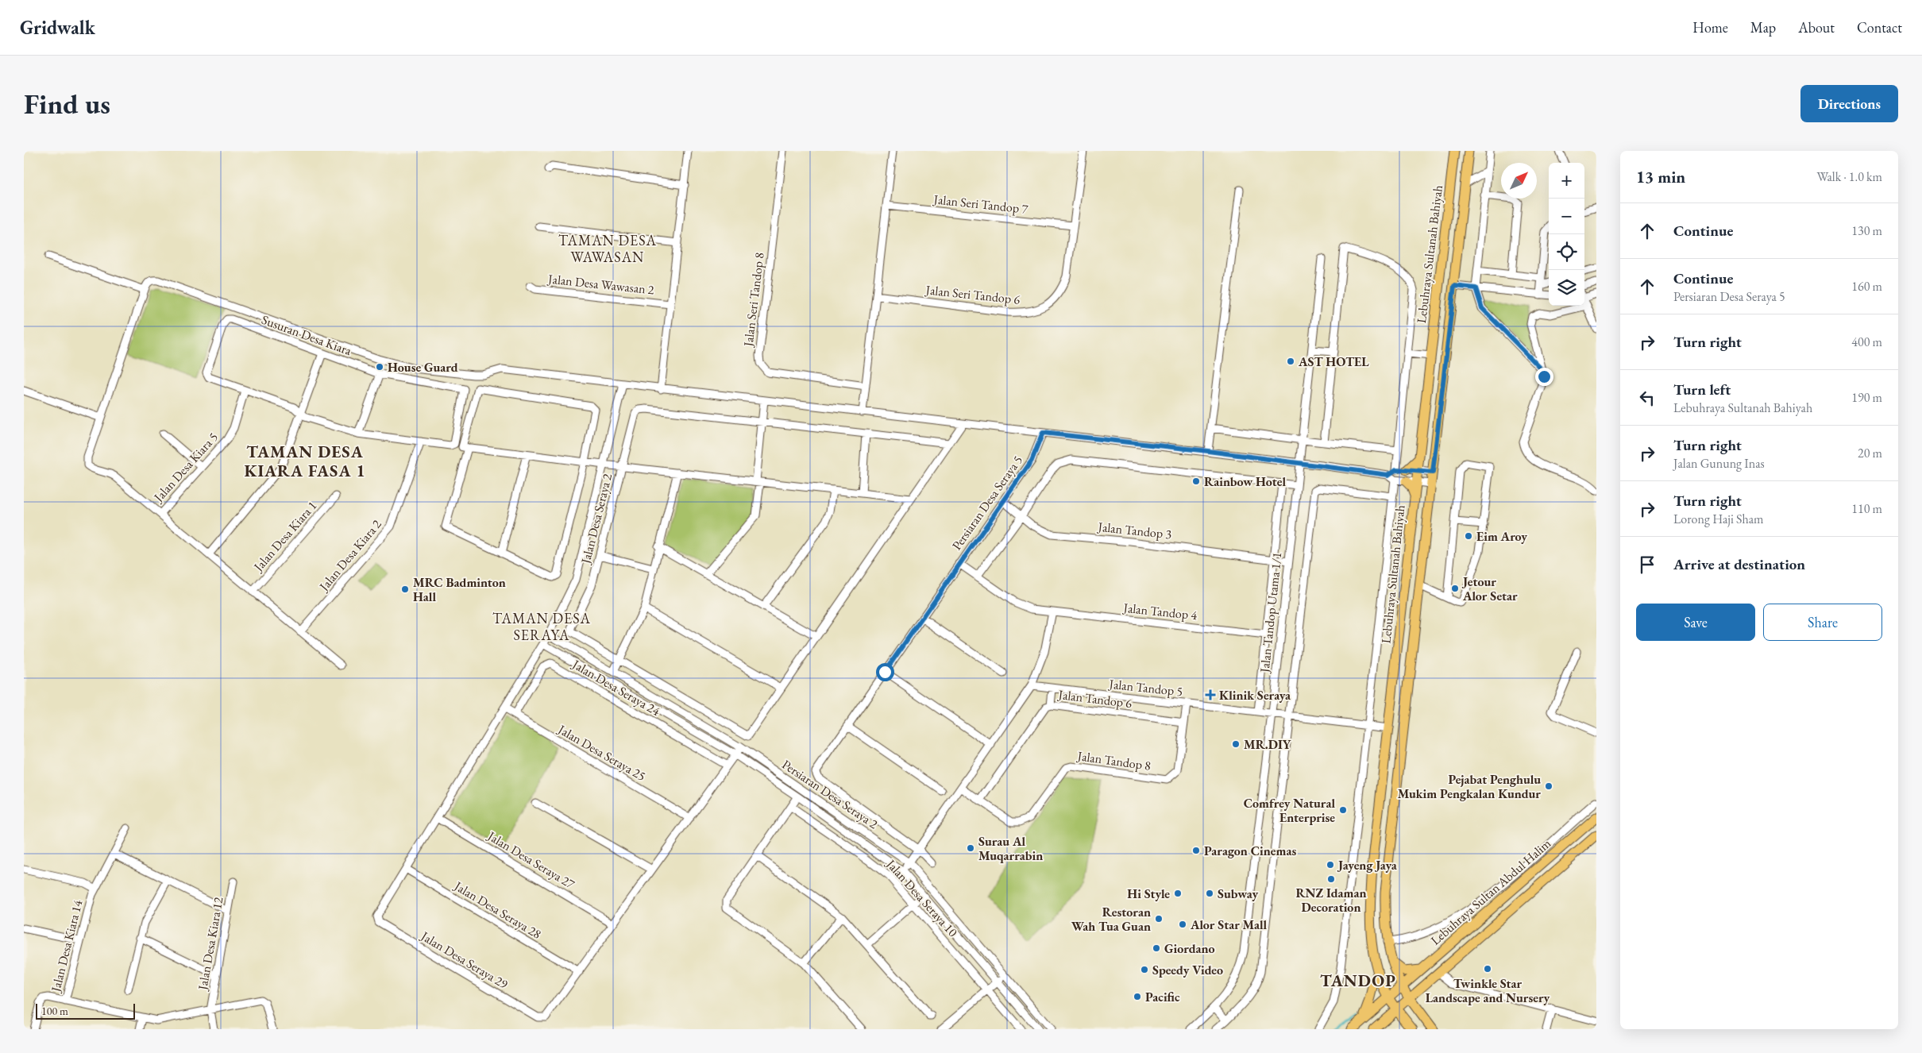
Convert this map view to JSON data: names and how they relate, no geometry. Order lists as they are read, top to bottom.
{
  "streets": {
    "main road": ["Lebuhraya Sultanah Bahiyah", "Lebuhraya Sultan Abdul Halim"],
    "street": [
      "Jalan Seri Tandop 7",
      "Jalan Desa Wawasan 2",
      "Jalan Seri Tandop 6",
      "Jalan Seri Tandop 8",
      "Susuran Desa Kiara",
      "Jalan Desa Kiara 5",
      "Persiaran Desa Seraya 5",
      "Jalan Desa Seraya 2",
      "Jalan Tandop 3",
      "Jalan Desa Kiara 1",
      "Jalan Desa Kiara 2",
      "Jalan Tandop 4",
      "Jalan Tandop Utama 1/1",
      "Jalan Desa Seraya 24",
      "Jalan Tandop 5",
      "Jalan Tandop 6",
      "Jalan Desa Seraya 25",
      "Jalan Tandop 8",
      "Persiaran Desa Seraya 2",
      "Jalan Desa Seraya 27",
      "Jalan Desa Seraya 10",
      "Jalan Desa Seraya 28",
      "Jalan Desa Kiara 12",
      "Jalan Desa Kiara 14",
      "Jalan Desa Seraya 29"
    ]
  },
  "crossings": [
    ["Jalan Seri Tandop 7", "Jalan Seri Tandop 6"],
    ["Lebuhraya Sultanah Bahiyah", "Jalan Tandop 5"],
    ["Lebuhraya Sultanah Bahiyah", "Lebuhraya Sultan Abdul Halim"],
    ["Susuran Desa Kiara", "Jalan Desa Kiara 5"],
    ["Susuran Desa Kiara", "Jalan Desa Kiara 2"],
    ["Persiaran Desa Seraya 5", "Jalan Tandop 3"],
    ["Persiaran Desa Seraya 5", "Jalan Tandop 4"],
    ["Jalan Tandop 3", "Jalan Tandop Utama 1/1"],
    ["Jalan Tandop Utama 1/1", "Jalan Tandop 5"],
    ["Jalan Desa Seraya 24", "Jalan Desa Seraya 25"],
    ["Jalan Tandop 5", "Jalan Tandop 8"],
    ["Jalan Tandop 6", "Jalan Tandop 8"],
    ["Jalan Desa Seraya 28", "Jalan Desa Seraya 29"]
  ],
  "districts": [
    "TAMAN DESA WAWASAN",
    "TAMAN DESA KIARA FASA 1",
    "TAMAN DESA SERAYA",
    "TANDOP"
  ],
  "places": {
    "other": [
      "AST HOTEL",
      "House Guard",
      "Rainbow Hotel",
      "Eim Aroy",
      "Jetour Alor Setar",
      "MRC Badminton Hall",
      "MR.DIY",
      "Pejabat Penghulu Mukim Pengkalan Kundur",
      "Comfrey Natural Enterprise",
      "Surau Al Muqarrabin",
      "Paragon Cinemas",
      "Jayeng Jaya",
      "RNZ Idaman Decoration",
      "Hi Style",
      "Subway",
      "Restoran Wah Tua Guan",
      "Alor Star Mall",
      "Giordano",
      "Twinkle Star Landscape and Nursery",
      "Speedy Video",
      "Pacific"
    ],
    "health": ["Klinik Seraya"]
  },
  "scale_bar": "100 m",
  "north": "top right",
  "page": {
    "header": "Gridwalk",
    "nav": [
      "Home",
      "Map",
      "About",
      "Contact"
    ],
    "buttons": [
      "Directions",
      ["Save", "Share"]
    ],
    "title": "Find us",
    "heading": ["13 min", "Walk · 1.0 km"],
    "map_buttons": ["+", "−"],
    "list": [
      ["Continue", "130 m"],
      ["Continue", "Persiaran Desa Seraya 5", "160 m"],
      ["Turn right", "400 m"],
      ["Turn left", "Lebuhraya Sultanah Bahiyah", "190 m"],
      ["Turn right", "Jalan Gunung Inas", "20 m"],
      ["Turn right", "Lorong Haji Sham", "110 m"],
      "Arrive at destination"
    ],
    "scale": "100 m"
  }
}
